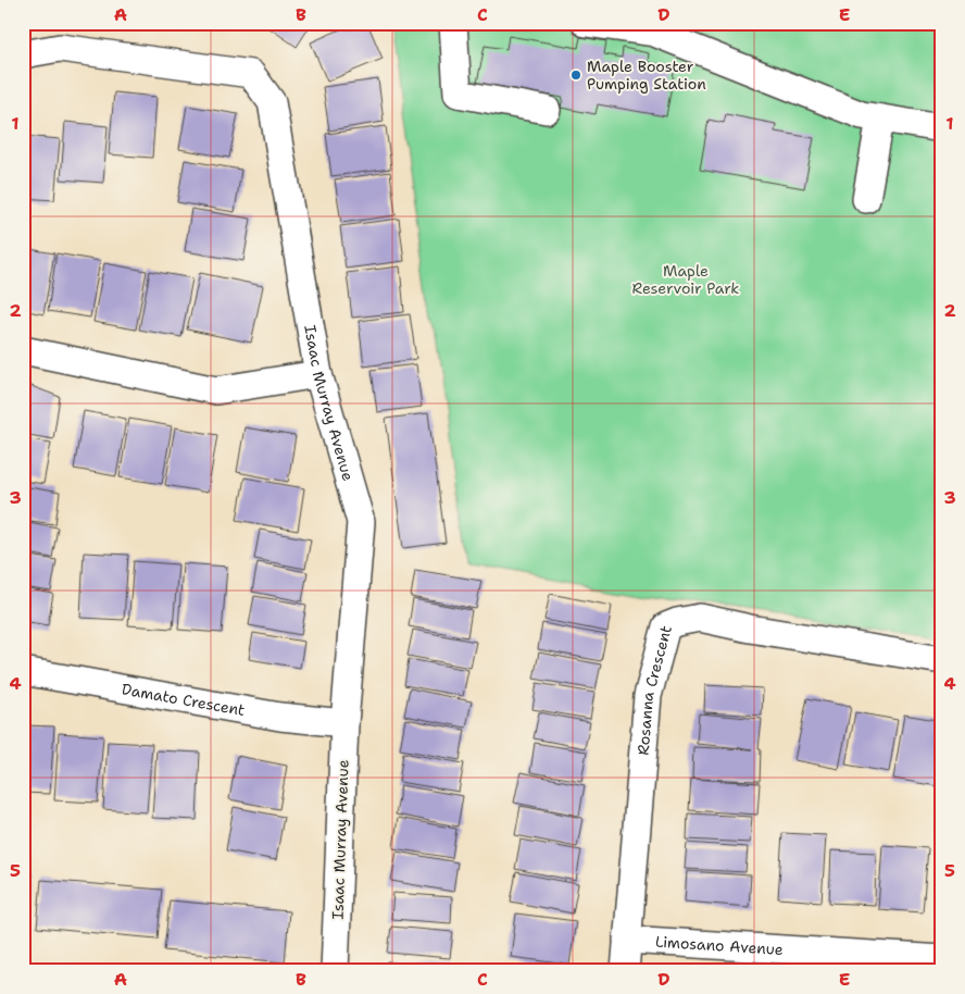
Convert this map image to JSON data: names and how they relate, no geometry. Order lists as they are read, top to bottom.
{
  "streets": {
    "street": [
      "Isaac Murray Avenue",
      "Rosanna Crescent",
      "Damato Crescent",
      "Limosano Avenue"
    ]
  },
  "crossings": [
    ["Isaac Murray Avenue", "Damato Crescent"],
    ["Rosanna Crescent", "Limosano Avenue"]
  ],
  "parks": ["Maple Reservoir Park"],
  "places": ["Maple Booster Pumping Station"],
  "grid": {
    "columns": [
      "A",
      "B",
      "C",
      "D",
      "E"
    ],
    "rows": [
      "1",
      "2",
      "3",
      "4",
      "5"
    ]
  }
}
